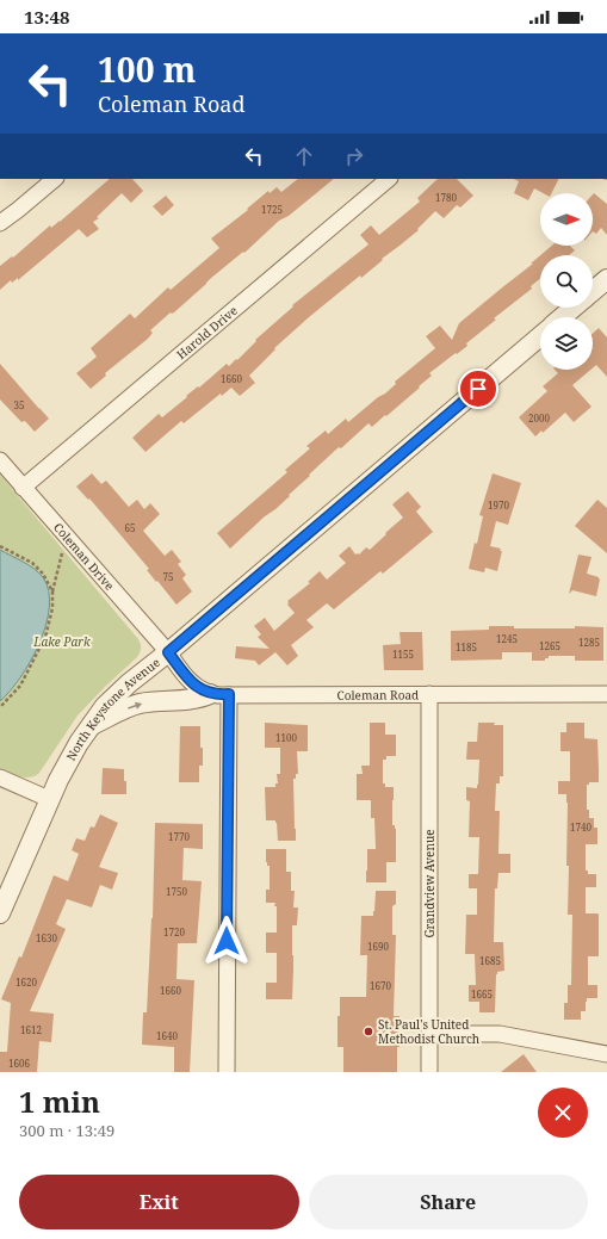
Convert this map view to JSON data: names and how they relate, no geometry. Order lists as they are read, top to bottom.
{
  "streets": {
    "street": [
      "Harold Drive",
      "Coleman Drive",
      "Coleman Road",
      "North Keystone Avenue",
      "Grandview Avenue"
    ]
  },
  "crossings": [
    ["Harold Drive", "Coleman Drive"],
    ["Coleman Drive", "North Keystone Avenue"],
    ["Coleman Road", "Grandview Avenue"]
  ],
  "parks": ["Lake Park"],
  "places": ["St. Paul's United Methodist Church"],
  "house_numbers": [
    "1780",
    "1725",
    "1660",
    "35",
    "2000",
    "1970",
    "65",
    "75",
    "1245",
    "1285",
    "1265",
    "1185",
    "1155",
    "1100",
    "1740",
    "1770",
    "1750",
    "1720",
    "1630",
    "1690",
    "1685",
    "1620",
    "1670",
    "1660",
    "1665",
    "1612",
    "1640",
    "1606"
  ],
  "north": "right",
  "page": {
    "status": "13:48",
    "turn": ["100 m", "Coleman Road"],
    "heading": ["1 min", "300 m · 13:49"],
    "buttons": ["Exit", "Share"]
  }
}
